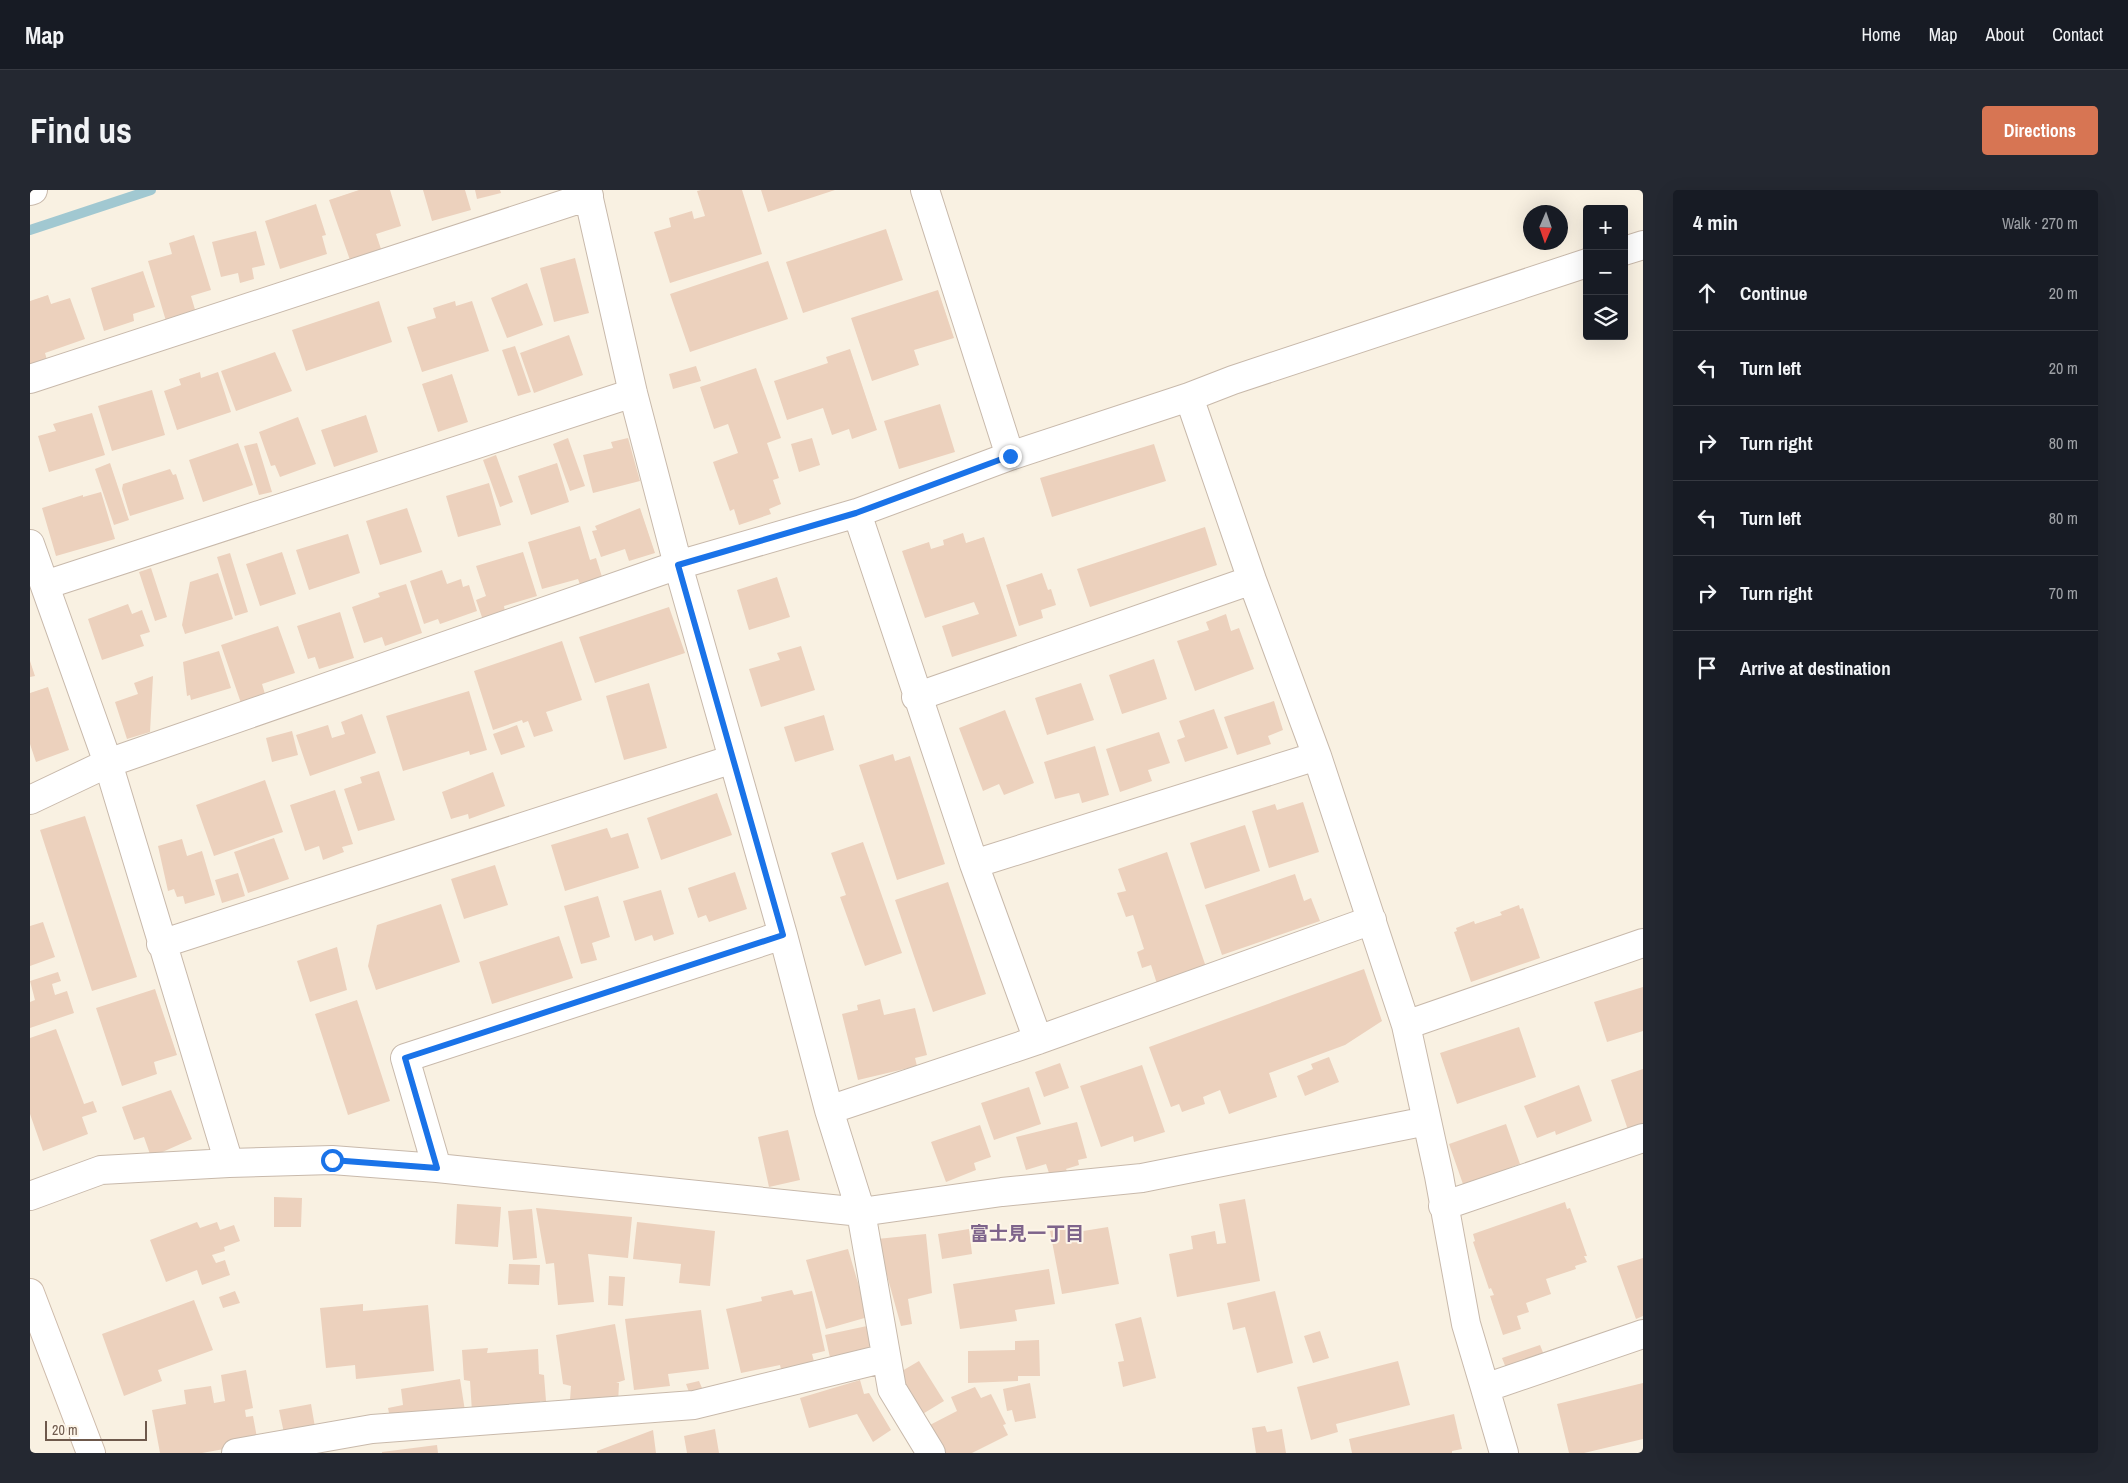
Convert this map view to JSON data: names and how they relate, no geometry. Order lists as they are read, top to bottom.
{
  "districts": ["富士見一丁目"],
  "scale_bar": "20 m",
  "north": "bottom",
  "page": {
    "header": "Map",
    "nav": [
      "Home",
      "Map",
      "About",
      "Contact"
    ],
    "buttons": "Directions",
    "title": "Find us",
    "heading": ["4 min", "Walk · 270 m"],
    "map_buttons": ["+", "−"],
    "list": [
      ["Continue", "20 m"],
      ["Turn left", "20 m"],
      ["Turn right", "80 m"],
      ["Turn left", "80 m"],
      ["Turn right", "70 m"],
      "Arrive at destination"
    ],
    "scale": "20 m"
  }
}
